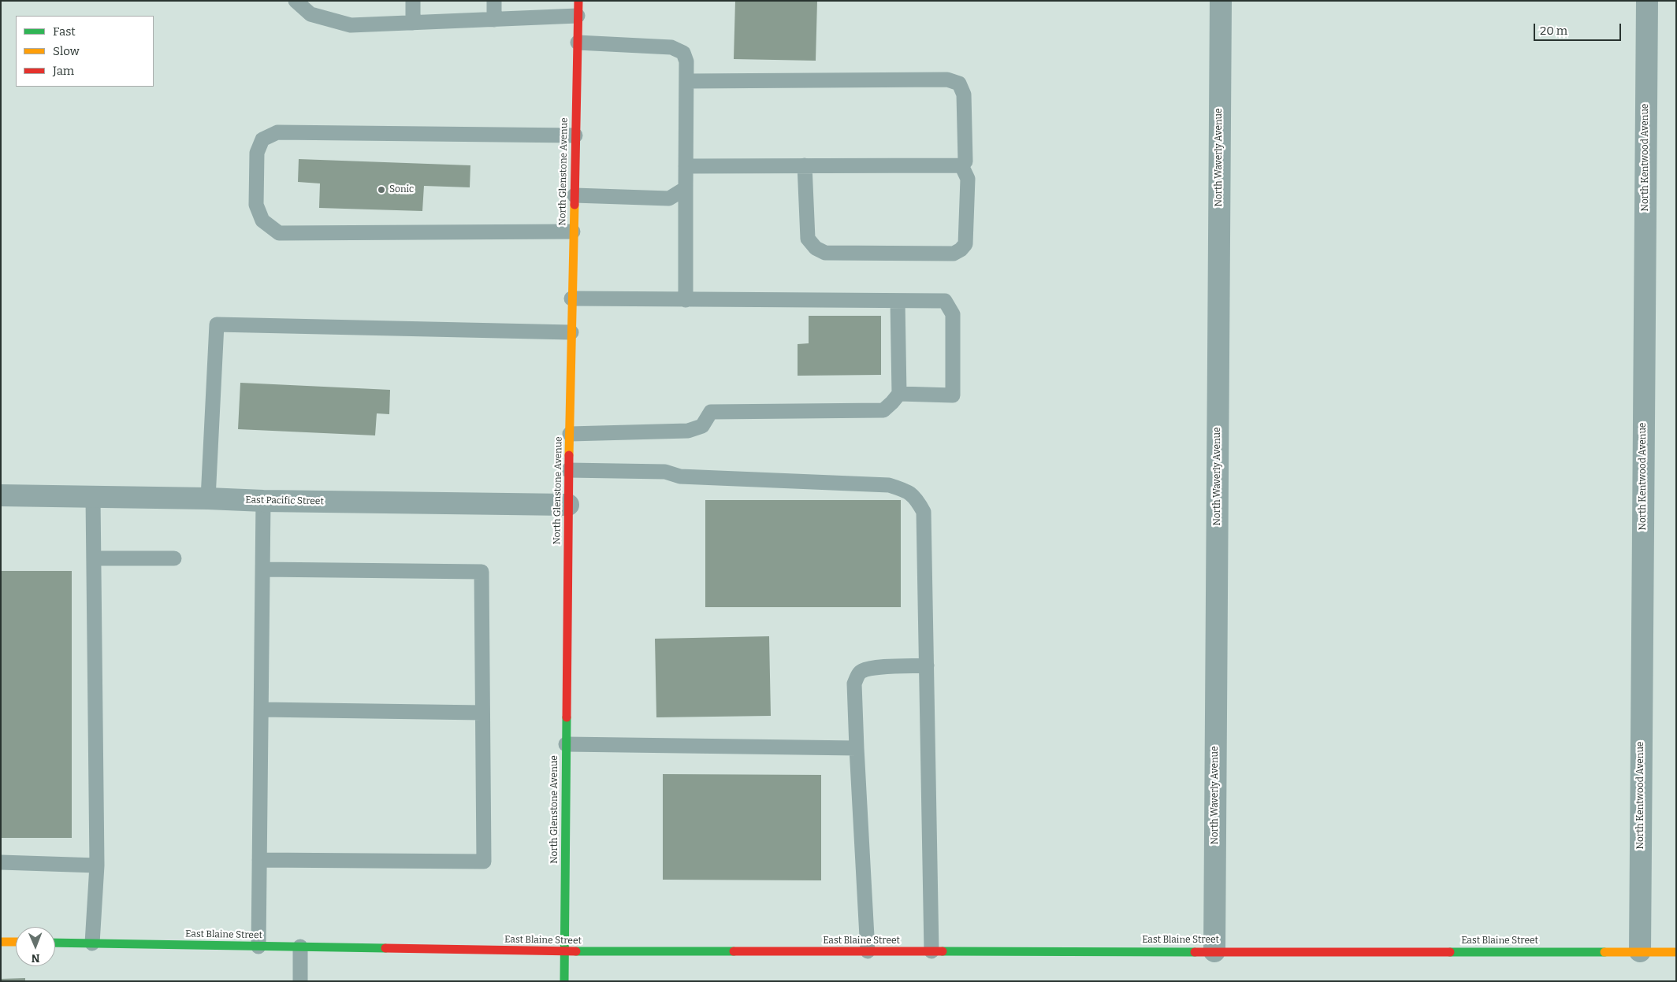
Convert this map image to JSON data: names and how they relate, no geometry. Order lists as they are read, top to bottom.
{
  "streets": {
    "street": [
      "North Waverly Avenue",
      "North Kentwood Avenue",
      "North Glenstone Avenue",
      "East Pacific Street",
      "East Blaine Street"
    ]
  },
  "crossings": [
    ["North Waverly Avenue", "East Blaine Street"],
    ["North Kentwood Avenue", "East Blaine Street"],
    ["North Glenstone Avenue", "East Pacific Street"],
    ["North Glenstone Avenue", "East Blaine Street"]
  ],
  "places": ["Sonic"],
  "legend": ["Fast", "Slow", "Jam"],
  "scale_bar": "20 m",
  "north": "bottom"
}
